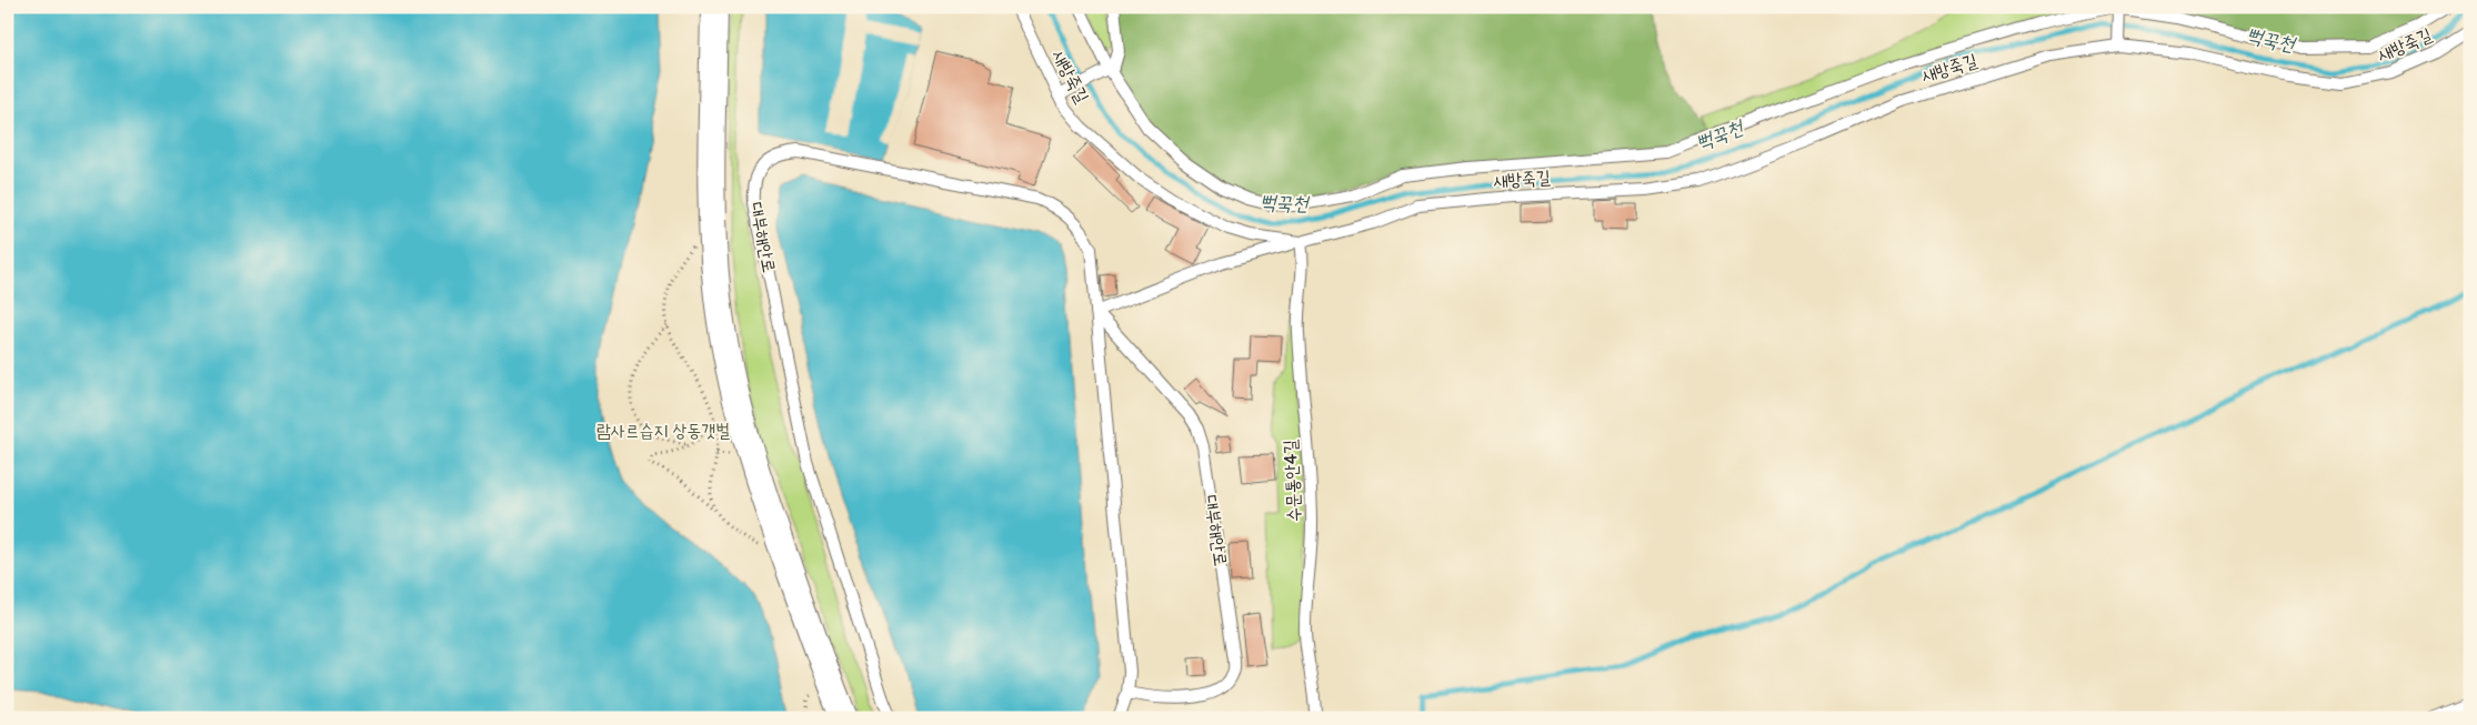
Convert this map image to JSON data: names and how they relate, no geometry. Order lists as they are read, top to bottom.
{
  "streets": {
    "lane": ["새방죽길", "대부해안로", "수문통안4길"]
  },
  "crossings": [
    ["새방죽길", "수문통안4길"]
  ],
  "water": ["뻑꾹천"],
  "parks": ["람사르습지 상동갯벌"]
}
